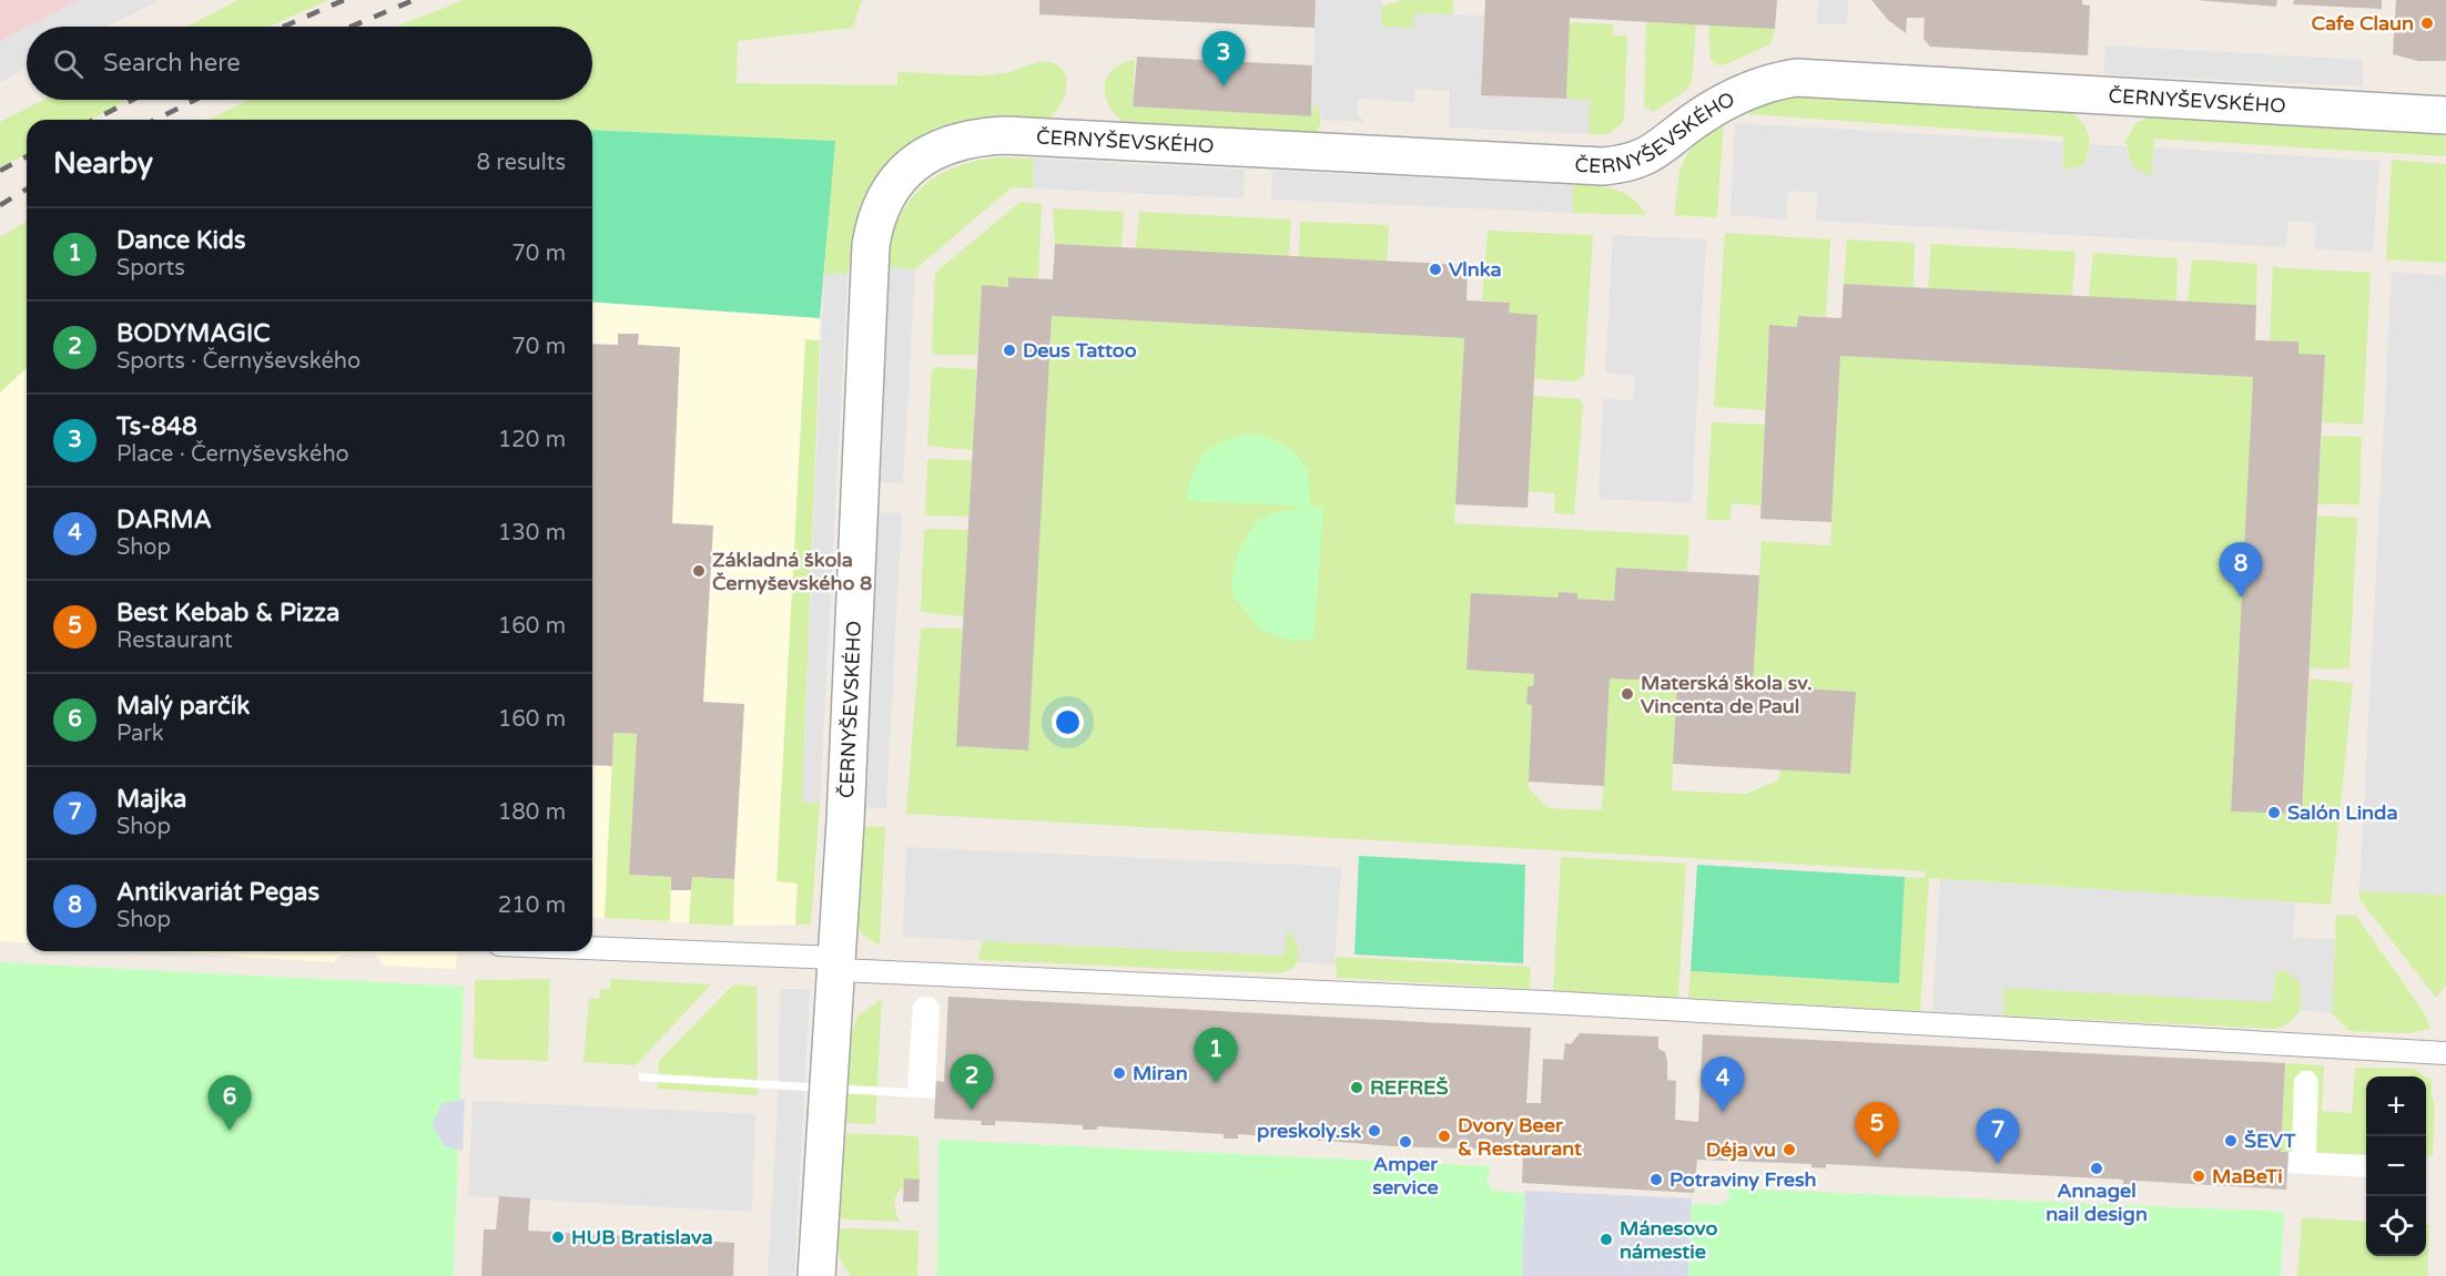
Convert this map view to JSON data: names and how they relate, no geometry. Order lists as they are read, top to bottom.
{
  "streets": {
    "street": ["ČERNYŠEVSKÉHO"]
  },
  "places": [
    "Cafe Claun",
    "Vlnka",
    "Deus Tattoo",
    "Základná škola Černyševského 8",
    "Materská škola sv. Vincenta de Paul",
    "Salón Linda",
    "Miran",
    "REFREŠ",
    "preskoly.sk",
    "Dvory Beer & Restaurant",
    "ŠEVT",
    "Amper service",
    "Déja vu",
    "Annagel nail design",
    "MaBeTi",
    "Potraviny Fresh",
    "HUB Bratislava",
    "Mánesovo námestie"
  ],
  "page": {
    "search": "Search here",
    "pins": [
      "3",
      "8",
      "1",
      "2",
      "4",
      "6",
      "5",
      "7"
    ],
    "heading": ["Nearby", "8 results"],
    "list": [
      {
        "mark": "1",
        "name": "Dance Kids",
        "note": "Sports",
        "value": "70 m"
      },
      {
        "mark": "2",
        "name": "BODYMAGIC",
        "note": "Sports · Černyševského",
        "value": "70 m"
      },
      {
        "mark": "3",
        "name": "Ts-848",
        "note": "Place · Černyševského",
        "value": "120 m"
      },
      {
        "mark": "4",
        "name": "DARMA",
        "note": "Shop",
        "value": "130 m"
      },
      {
        "mark": "5",
        "name": "Best Kebab & Pizza",
        "note": "Restaurant",
        "value": "160 m"
      },
      {
        "mark": "6",
        "name": "Malý parčík",
        "note": "Park",
        "value": "160 m"
      },
      {
        "mark": "7",
        "name": "Majka",
        "note": "Shop",
        "value": "180 m"
      },
      {
        "mark": "8",
        "name": "Antikvariát Pegas",
        "note": "Shop",
        "value": "210 m"
      }
    ],
    "map_buttons": ["+", "−"]
  }
}
